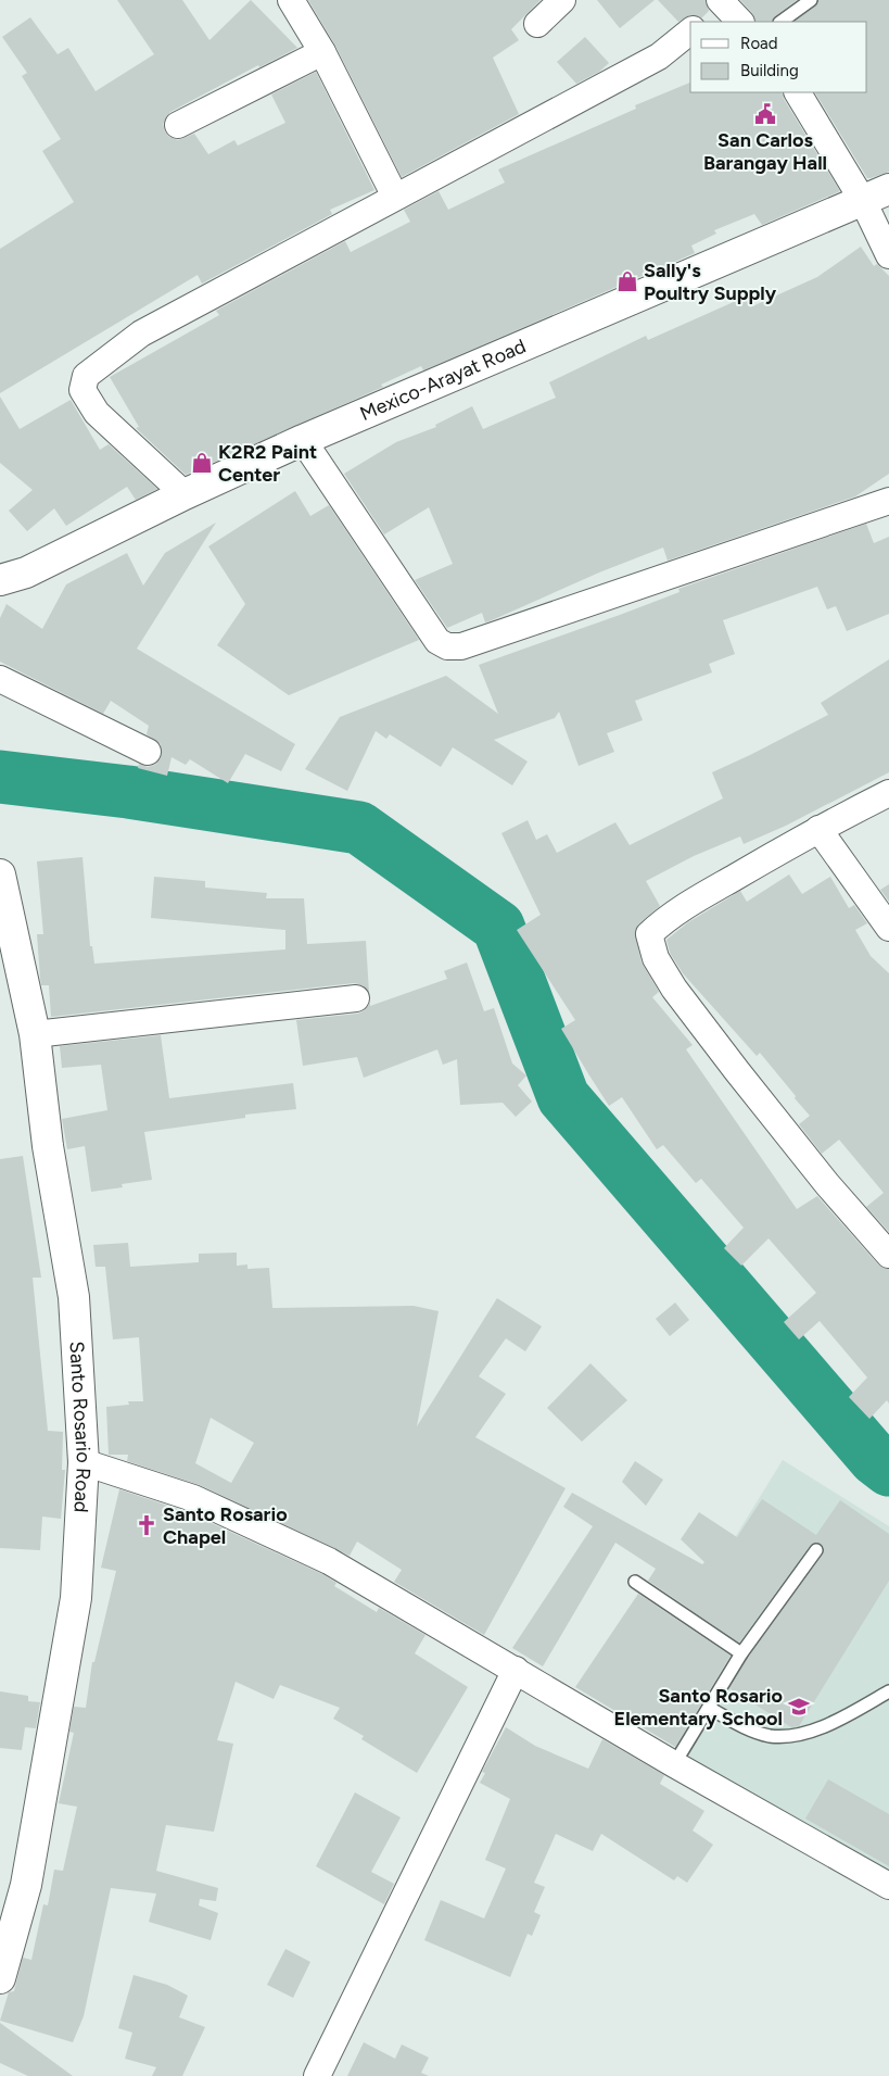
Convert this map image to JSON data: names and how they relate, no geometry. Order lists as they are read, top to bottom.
{
  "streets": {
    "street": ["Mexico-Arayat Road", "Santo Rosario Road"]
  },
  "places": {
    "public building": ["San Carlos Barangay Hall"],
    "shop": ["Sally's Poultry Supply", "K2R2 Paint Center"],
    "church": ["Santo Rosario Chapel"],
    "school or university": ["Santo Rosario Elementary School"]
  },
  "legend": ["Road", "Building"]
}
